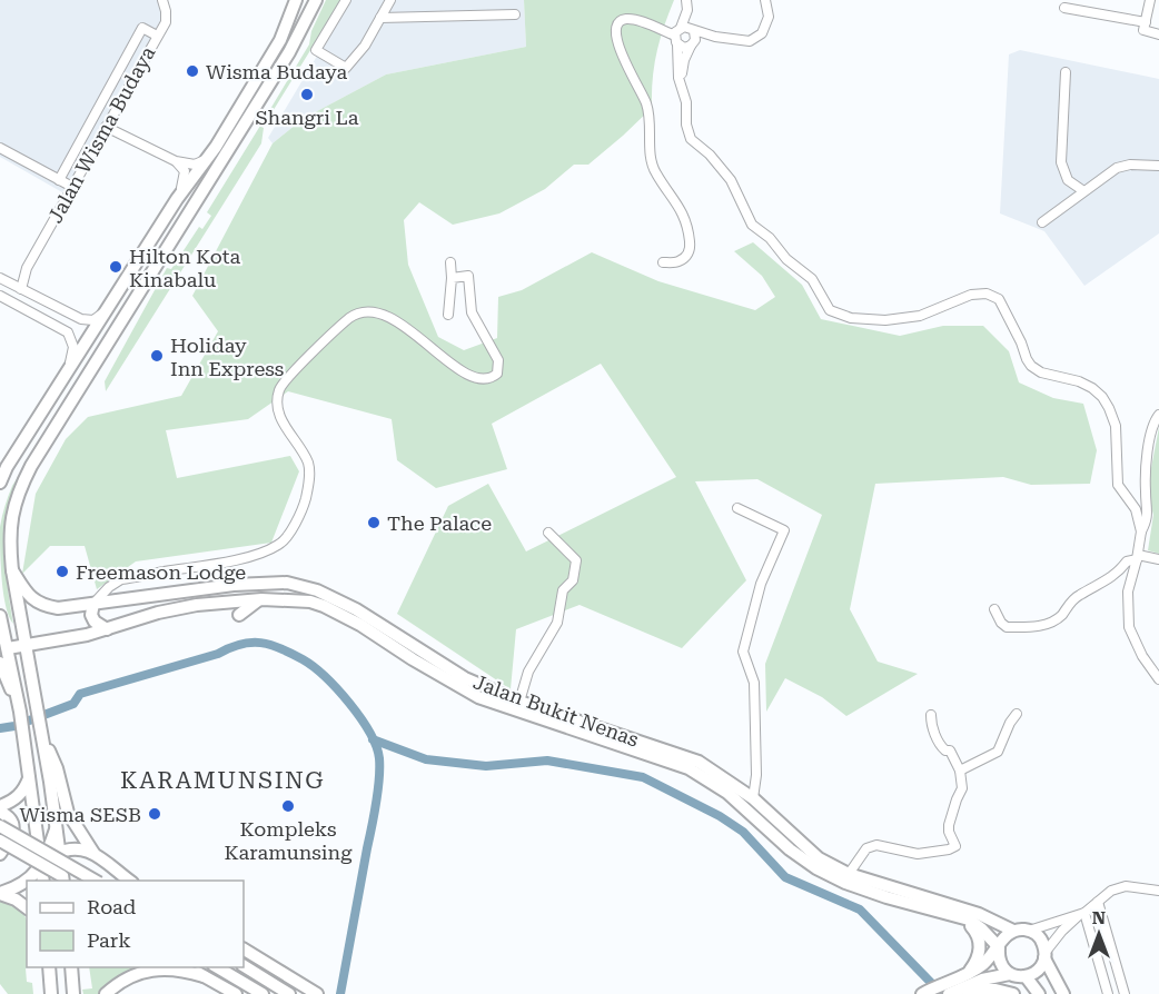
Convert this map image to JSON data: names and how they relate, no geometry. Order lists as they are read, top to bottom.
{
  "streets": {
    "main road": ["Jalan Bukit Nenas"],
    "street": ["Jalan Wisma Budaya"]
  },
  "districts": ["KARAMUNSING"],
  "places": [
    "Wisma Budaya",
    "Shangri La",
    "Hilton Kota Kinabalu",
    "Holiday Inn Express",
    "The Palace",
    "Freemason Lodge",
    "Kompleks Karamunsing",
    "Wisma SESB"
  ],
  "legend": ["Road", "Park"],
  "north": "top"
}
